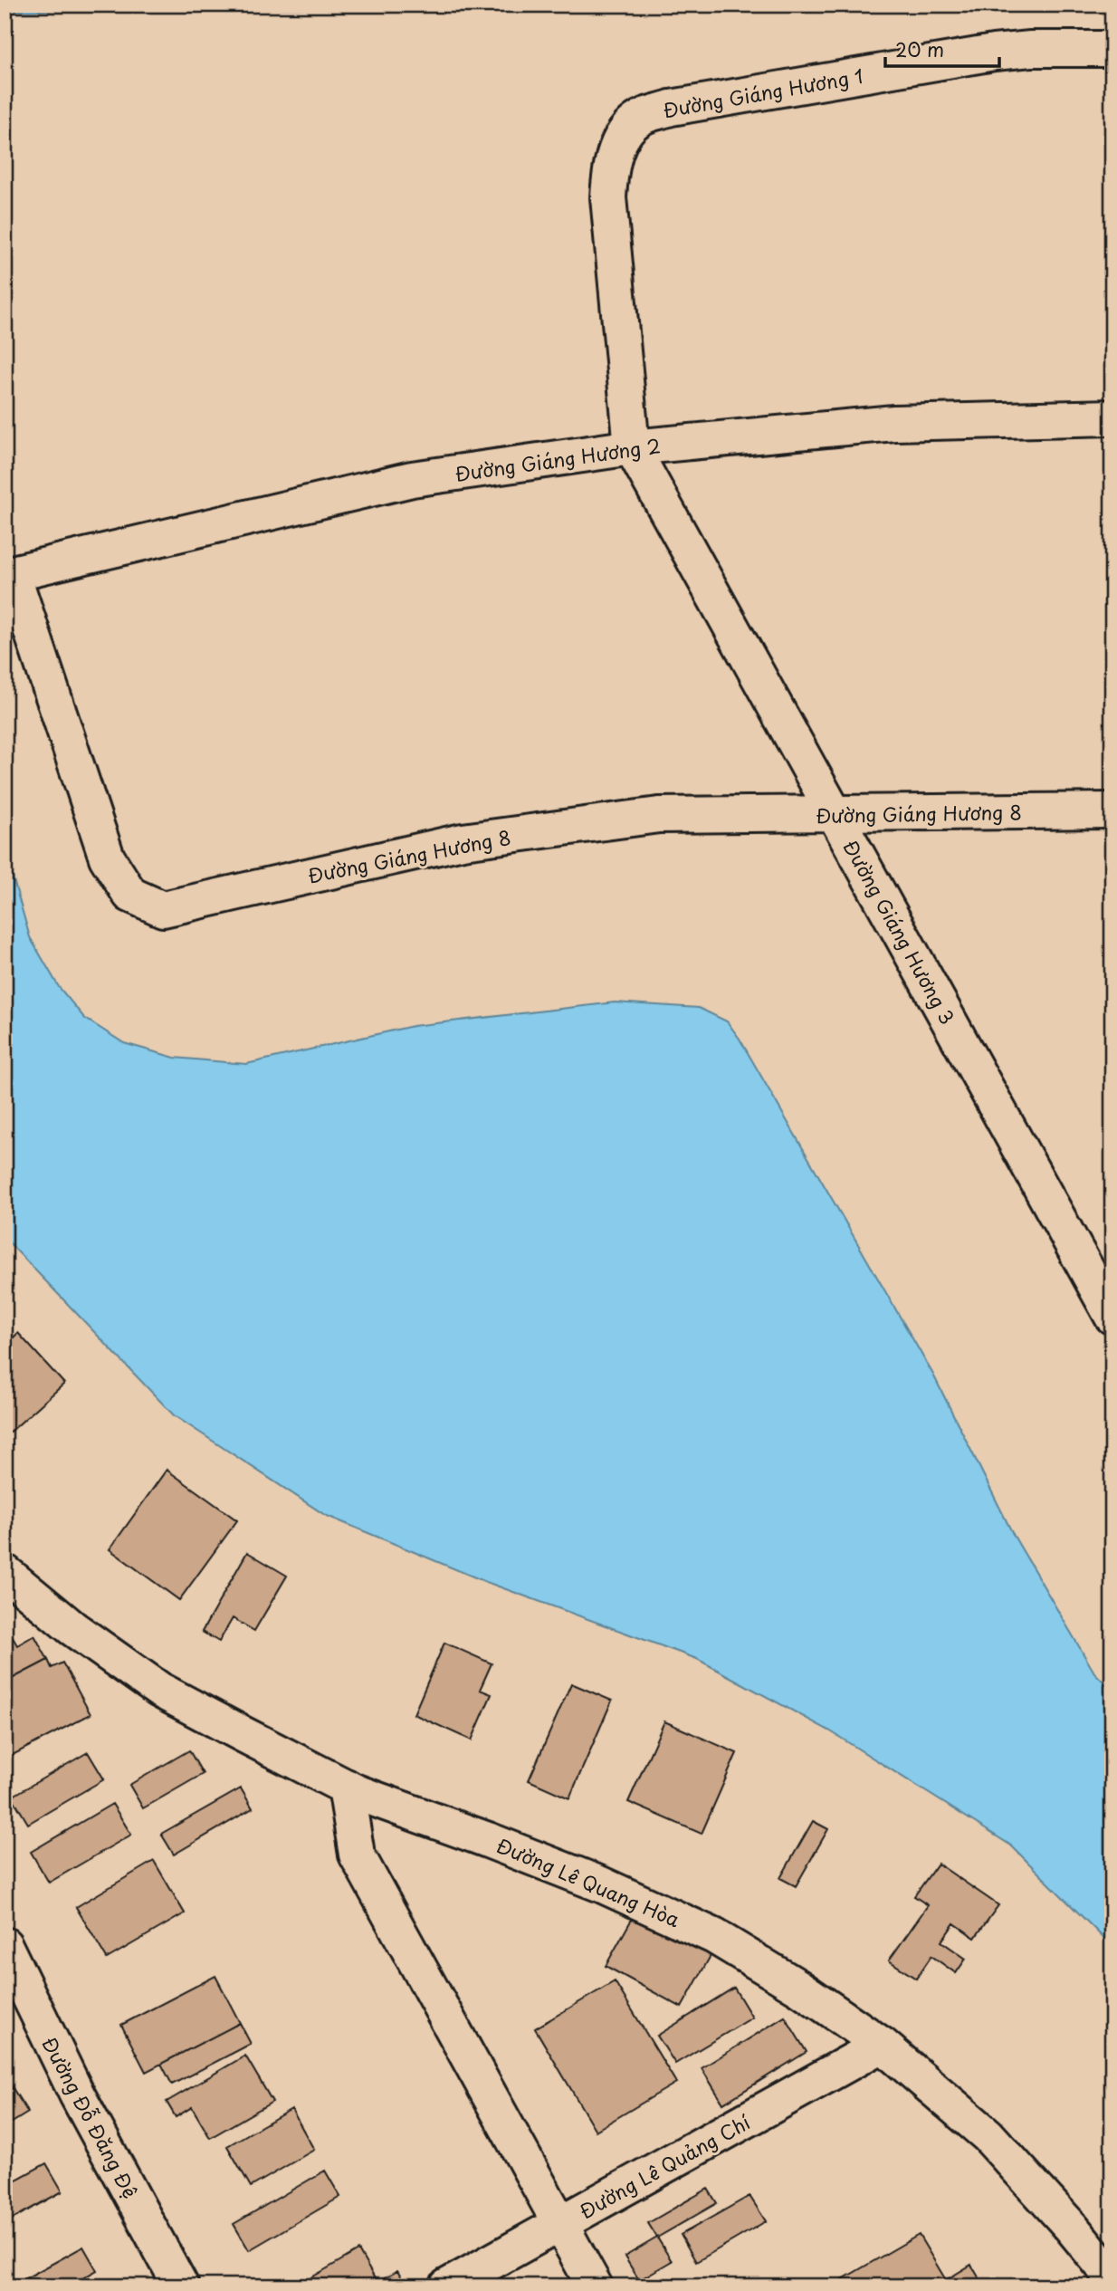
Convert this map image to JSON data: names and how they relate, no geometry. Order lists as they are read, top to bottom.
{
  "streets": {
    "street": [
      "Đường Giáng Hương 1",
      "Đường Giáng Hương 2",
      "Đường Giáng Hương 8",
      "Đường Giáng Hương 3",
      "Đường Lê Quang Hòa",
      "Đường Đỗ Đăng Đệ",
      "Đường Lê Quảng Chí"
    ]
  },
  "crossings": [
    ["Đường Giáng Hương 1", "Đường Giáng Hương 2"],
    ["Đường Giáng Hương 1", "Đường Giáng Hương 3"],
    ["Đường Giáng Hương 2", "Đường Giáng Hương 8"],
    ["Đường Giáng Hương 2", "Đường Giáng Hương 3"],
    ["Đường Giáng Hương 8", "Đường Giáng Hương 3"],
    ["Đường Lê Quang Hòa", "Đường Lê Quảng Chí"]
  ],
  "scale_bar": "20 m"
}
